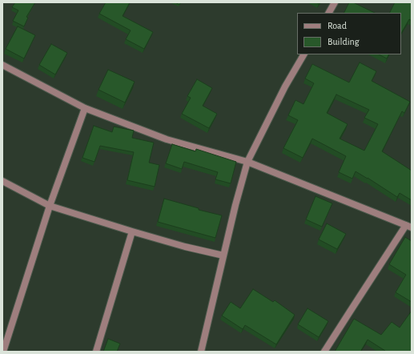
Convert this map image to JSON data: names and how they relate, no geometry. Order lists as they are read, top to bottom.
{
  "legend": ["Road", "Building"]
}
